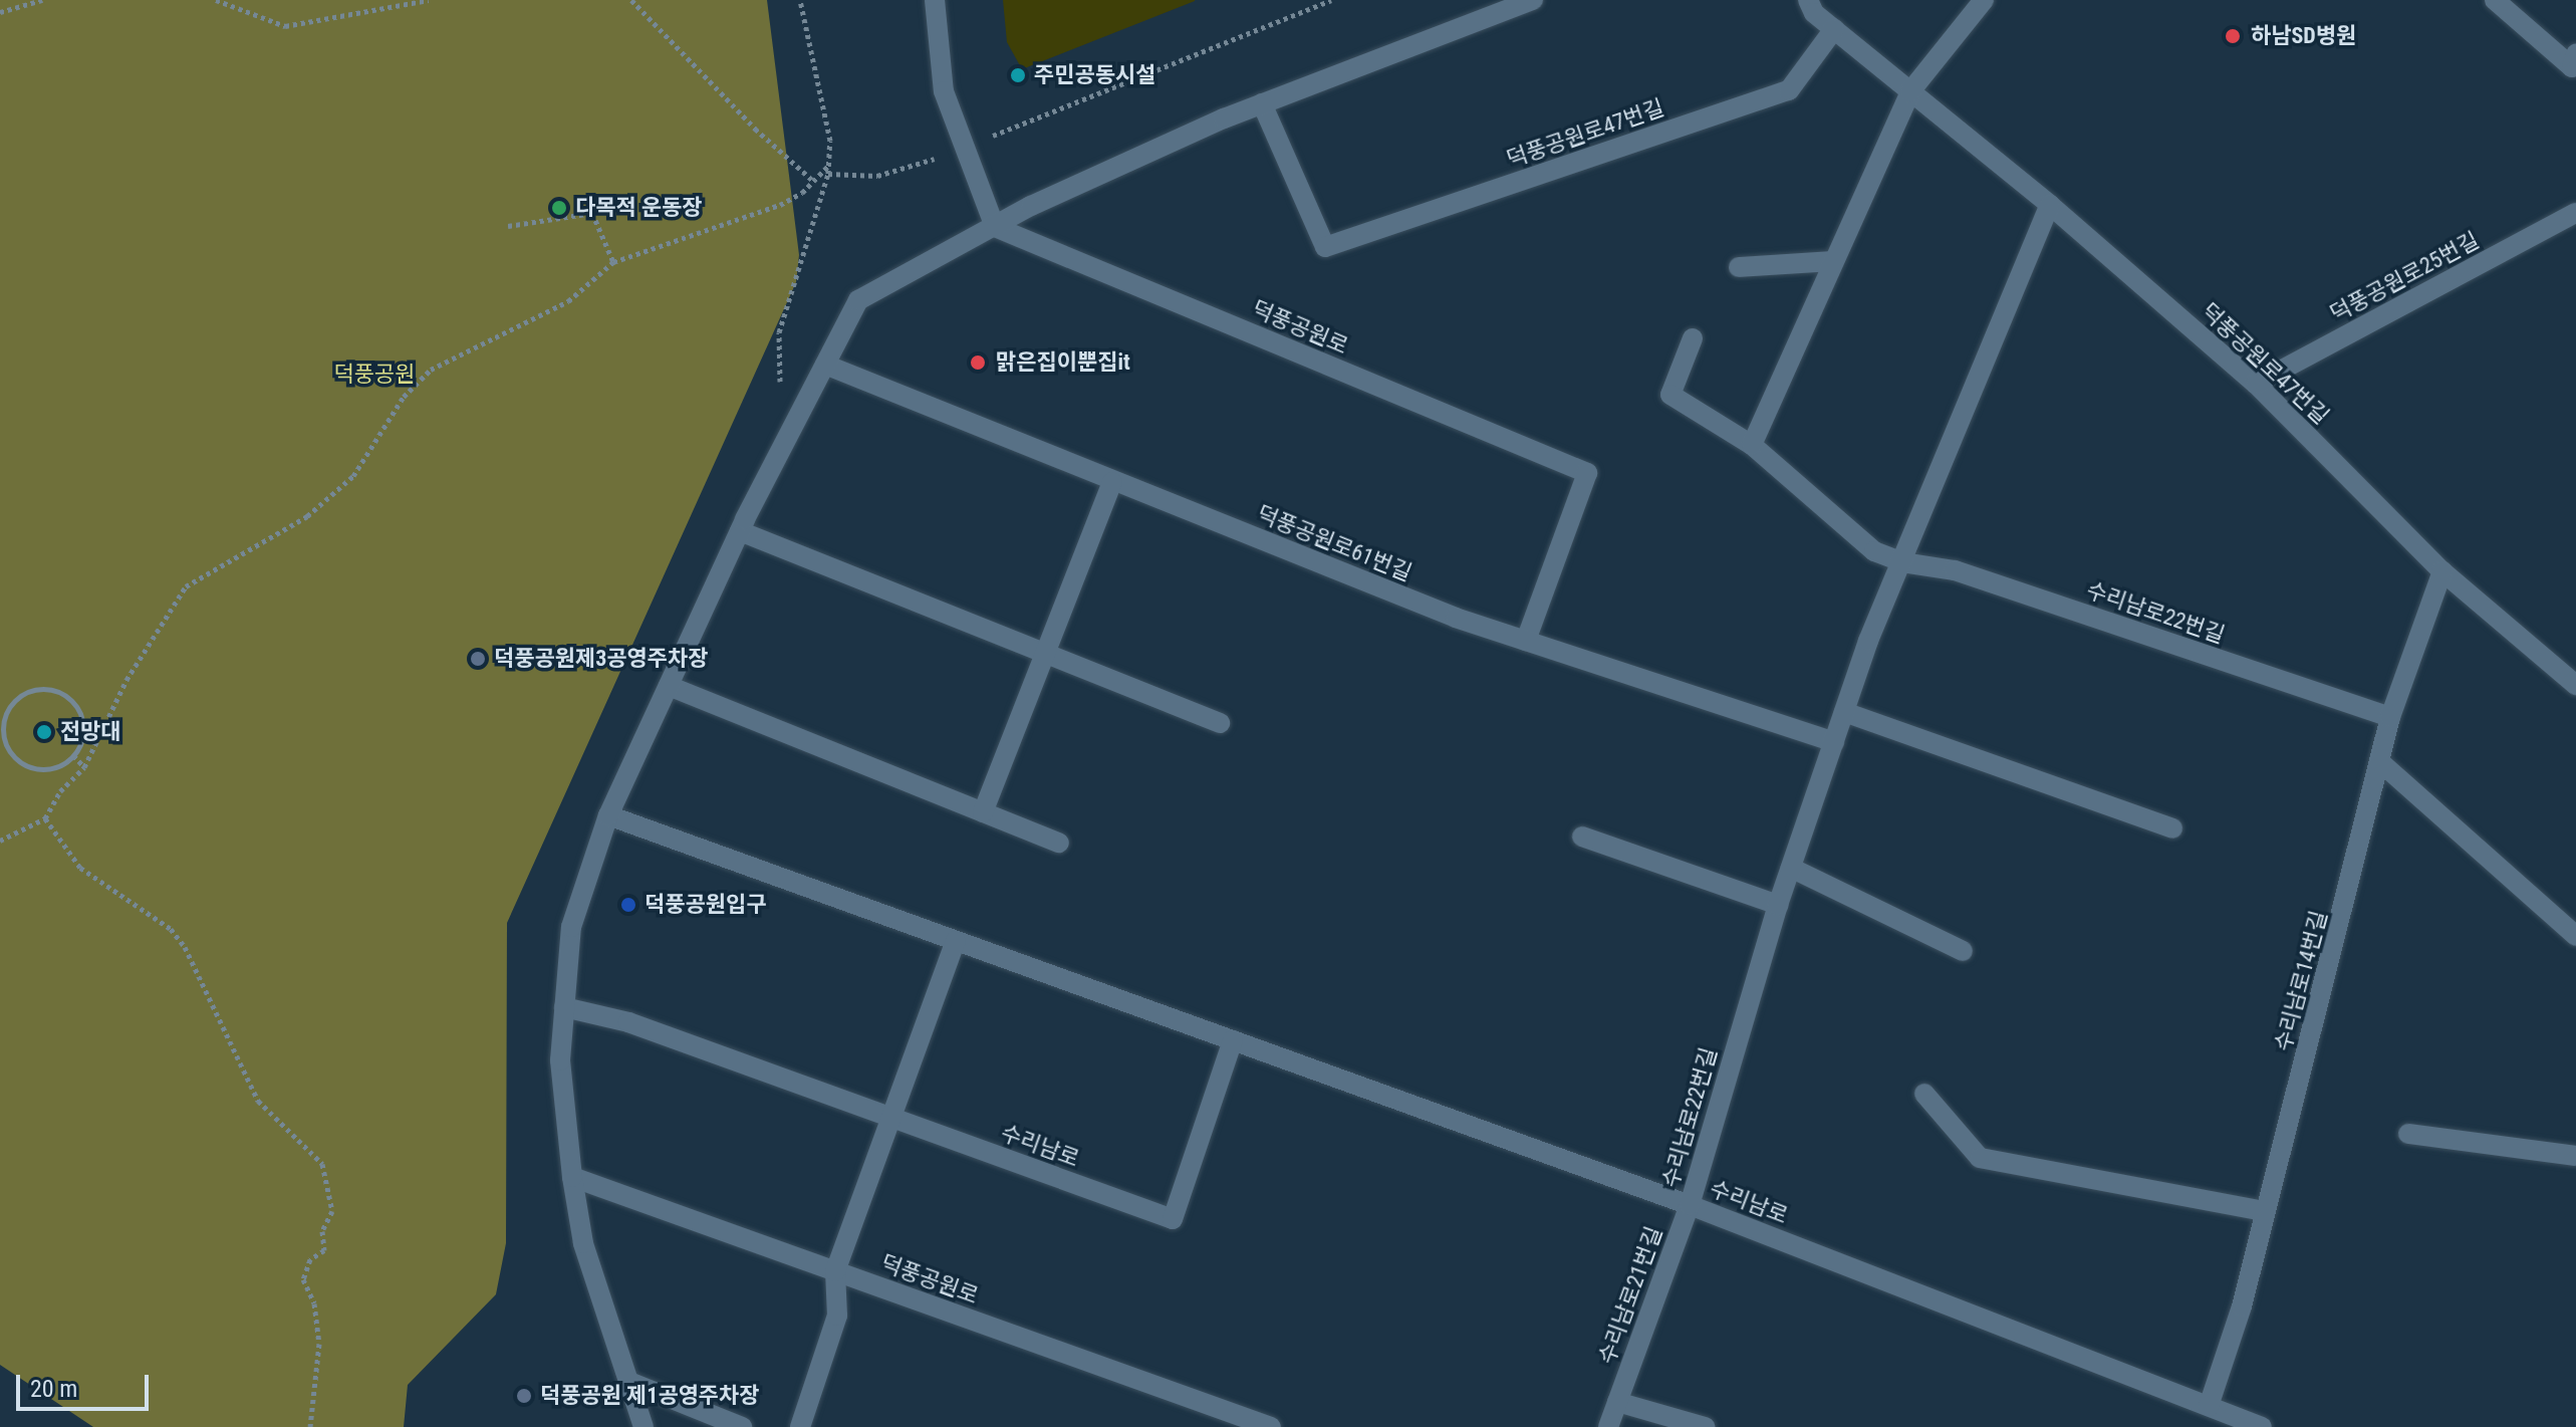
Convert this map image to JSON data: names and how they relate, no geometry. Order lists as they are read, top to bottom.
{
  "streets": {
    "street": [
      "덕풍공원로47번길",
      "덕풍공원로25번길",
      "덕풍공원로",
      "덕풍공원로61번길",
      "수리남로22번길",
      "수리남로14번길",
      "수리남로",
      "수리남로21번길"
    ]
  },
  "crossings": [
    ["덕풍공원로47번길", "덕풍공원로25번길"],
    ["덕풍공원로47번길", "수리남로22번길"],
    ["덕풍공원로47번길", "수리남로14번길"],
    ["덕풍공원로", "덕풍공원로61번길"],
    ["덕풍공원로61번길", "수리남로22번길"],
    ["수리남로22번길", "수리남로14번길"],
    ["수리남로22번길", "수리남로"],
    ["수리남로22번길", "수리남로21번길"],
    ["수리남로14번길", "수리남로"],
    ["수리남로", "수리남로21번길"]
  ],
  "parks": ["덕풍공원"],
  "places": [
    "하남SD병원",
    "주민공동시설",
    "다목적 운동장",
    "맑은집이뿐집it",
    "덕풍공원제3공영주차장",
    "전망대",
    "덕풍공원입구",
    "덕풍공원 제1공영주차장"
  ],
  "scale_bar": "20 m"
}
